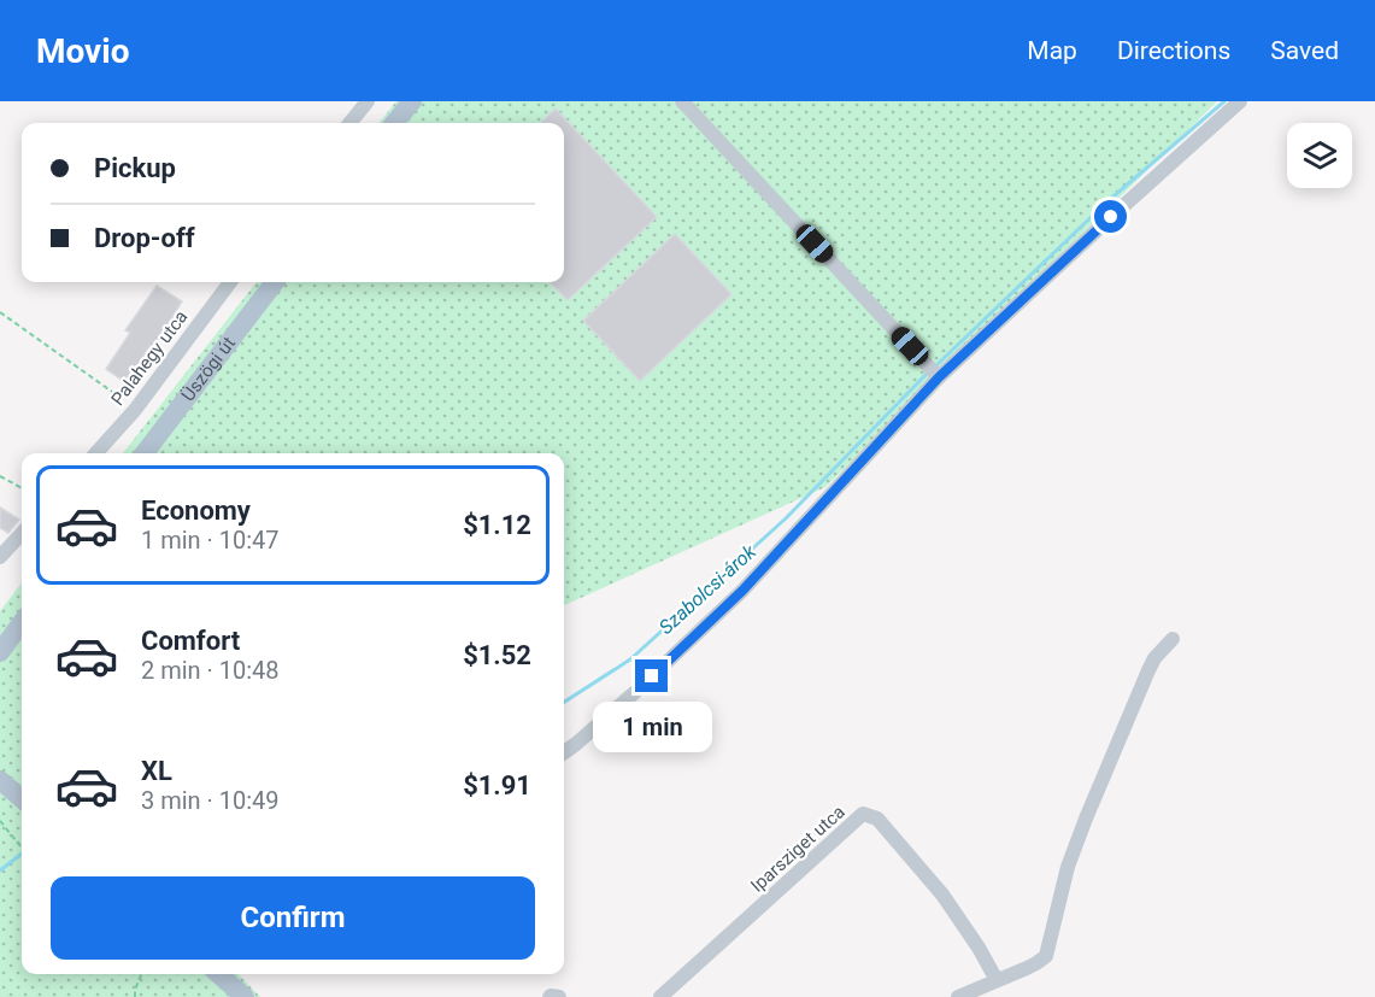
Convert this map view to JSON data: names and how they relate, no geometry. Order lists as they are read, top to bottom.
{
  "streets": {
    "main road": ["Üszögi út"],
    "street": ["Palahegy utca", "Iparsziget utca"]
  },
  "water": ["Szabolcsi-árok"],
  "page": {
    "header": "Movio",
    "nav": ["Map", "Directions", "Saved"],
    "banner": ["Pickup", "Drop-off"],
    "list": [
      {
        "name": "Economy",
        "note": "1 min · 10:47",
        "value": "$1.12"
      },
      {
        "name": "Comfort",
        "note": "2 min · 10:48",
        "value": "$1.52"
      },
      {
        "name": "XL",
        "note": "3 min · 10:49",
        "value": "$1.91"
      }
    ],
    "bubble": "1 min",
    "buttons": "Confirm"
  }
}
